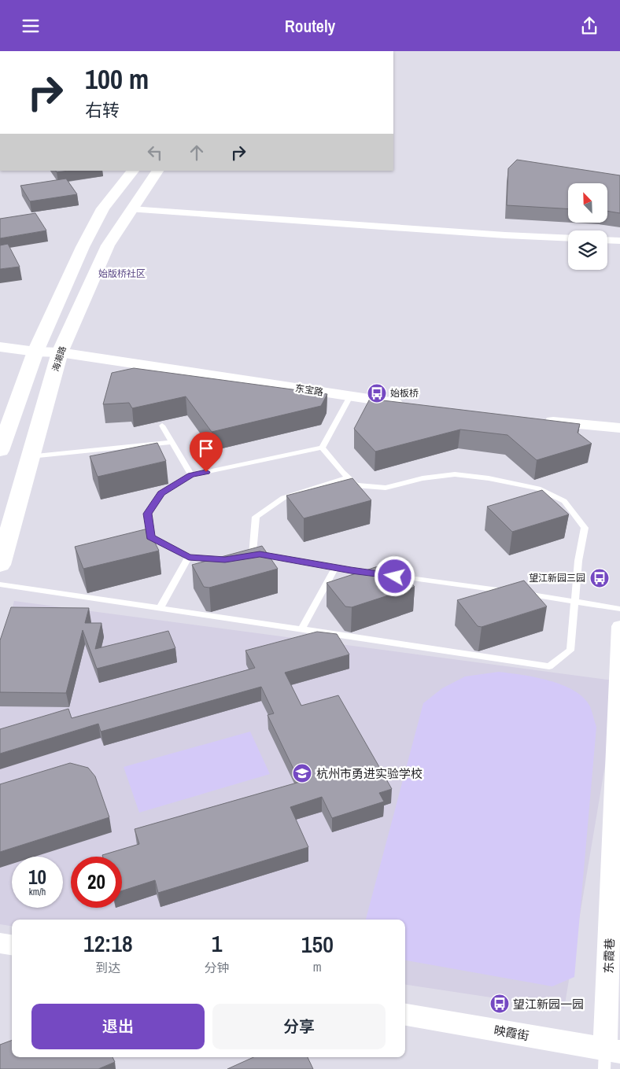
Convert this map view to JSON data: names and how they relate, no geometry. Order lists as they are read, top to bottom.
{
  "streets": {
    "main road": ["海潮路"],
    "street": ["东宝路", "东霞巷", "映霞街"]
  },
  "crossings": [
    ["海潮路", "东宝路"],
    ["东霞巷", "映霞街"]
  ],
  "districts": ["始版桥社区"],
  "places": {
    "bus stop": ["始板桥", "望江新园三园", "望江新园一园"],
    "school or university": ["杭州市勇进实验学校"]
  },
  "north": "top left",
  "page": {
    "header": "Routely",
    "turn": ["100 m", "右转"],
    "speed": "10 km/h",
    "limit": "20",
    "eta": [
      "12:18",
      "到达",
      "1",
      "分钟",
      "150",
      "m"
    ],
    "buttons": ["退出", "分享"]
  }
}
